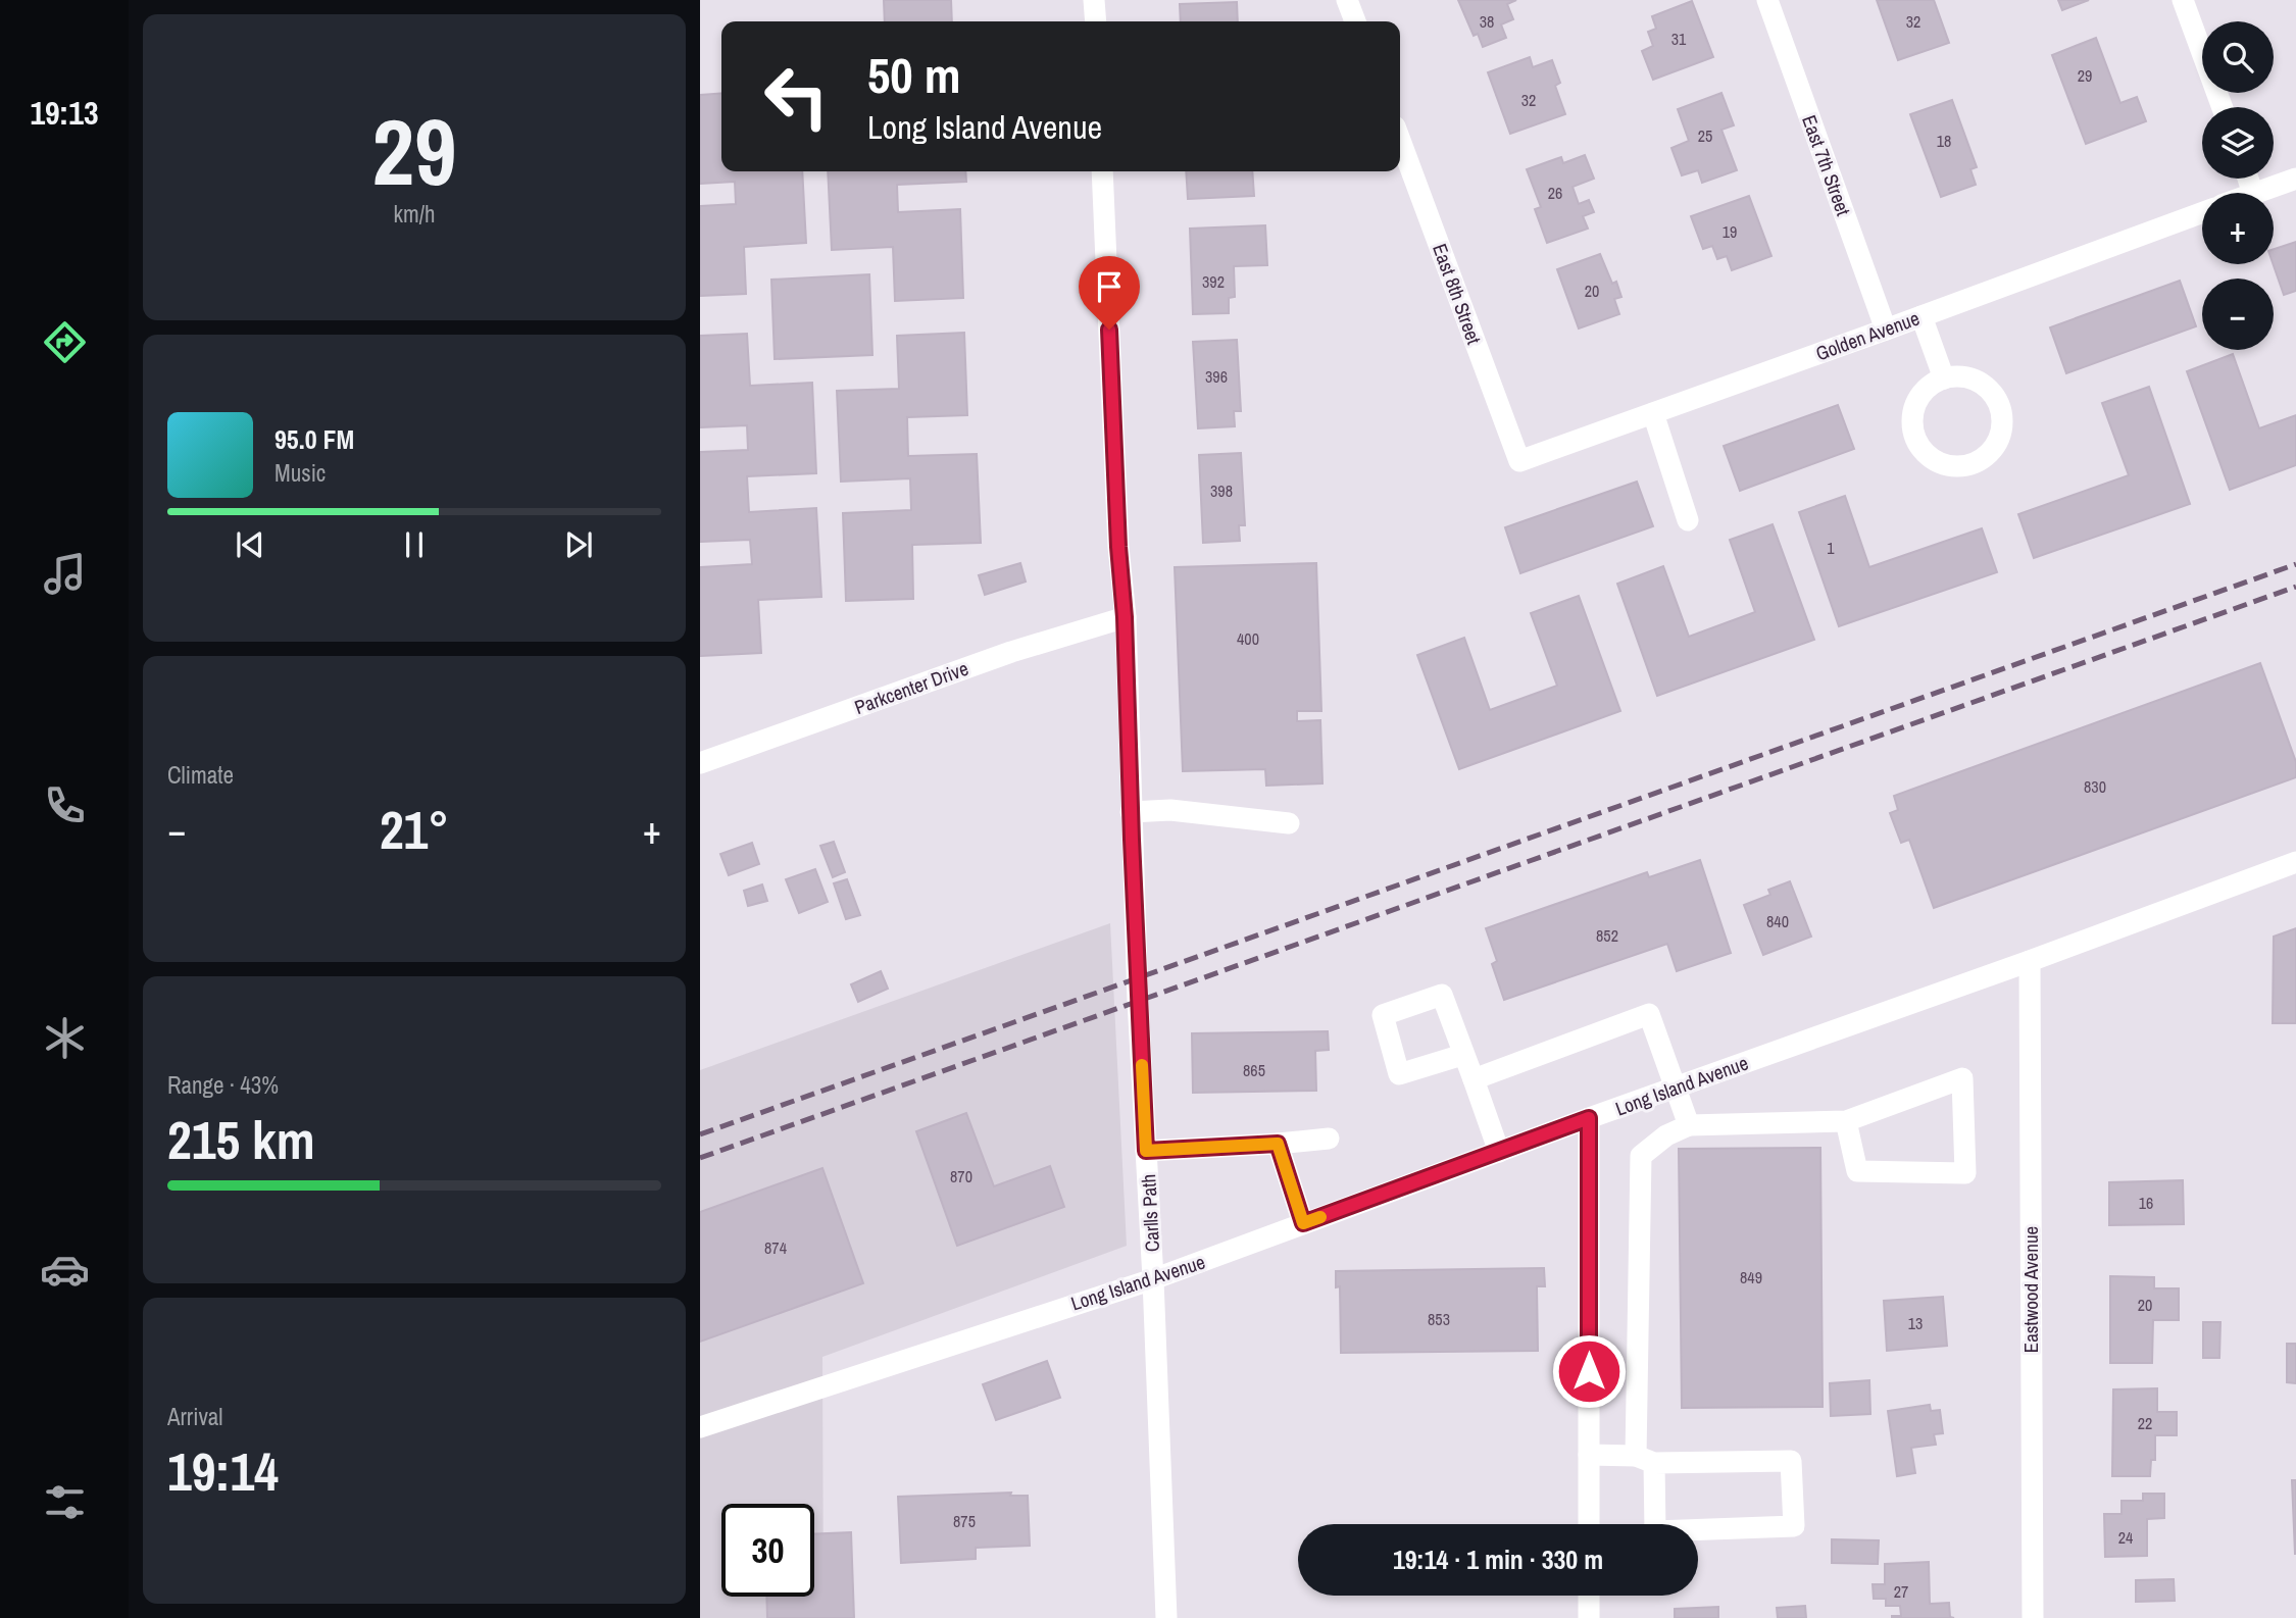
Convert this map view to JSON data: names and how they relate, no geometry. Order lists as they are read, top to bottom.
{
  "streets": {
    "street": [
      "East 7th Street",
      "East 8th Street",
      "Golden Avenue",
      "Parkcenter Drive",
      "Long Island Avenue",
      "Carlls Path",
      "Eastwood Avenue"
    ]
  },
  "crossings": [
    ["East 7th Street", "Golden Avenue"],
    ["East 8th Street", "Golden Avenue"],
    ["Parkcenter Drive", "Carlls Path"],
    ["Long Island Avenue", "Carlls Path"],
    ["Long Island Avenue", "Eastwood Avenue"]
  ],
  "house_numbers": [
    "38",
    "32",
    "31",
    "29",
    "32",
    "25",
    "18",
    "26",
    "19",
    "392",
    "20",
    "396",
    "398",
    "1",
    "400",
    "830",
    "840",
    "852",
    "865",
    "870",
    "16",
    "874",
    "849",
    "20",
    "853",
    "13",
    "22",
    "875",
    "24",
    "27"
  ],
  "page": {
    "tabs": "19:13",
    "tile": [
      ["29", "km/h"],
      "Climate",
      ["Range · 43%", "215 km"],
      ["Arrival", "19:14"]
    ],
    "map_buttons": ["+", "−"],
    "turn": ["50 m", "Long Island Avenue"],
    "song": ["95.0 FM", "Music"],
    "heat": ["−", "21°", "+"],
    "limit": "30",
    "trip": "19:14 · 1 min · 330 m"
  }
}
